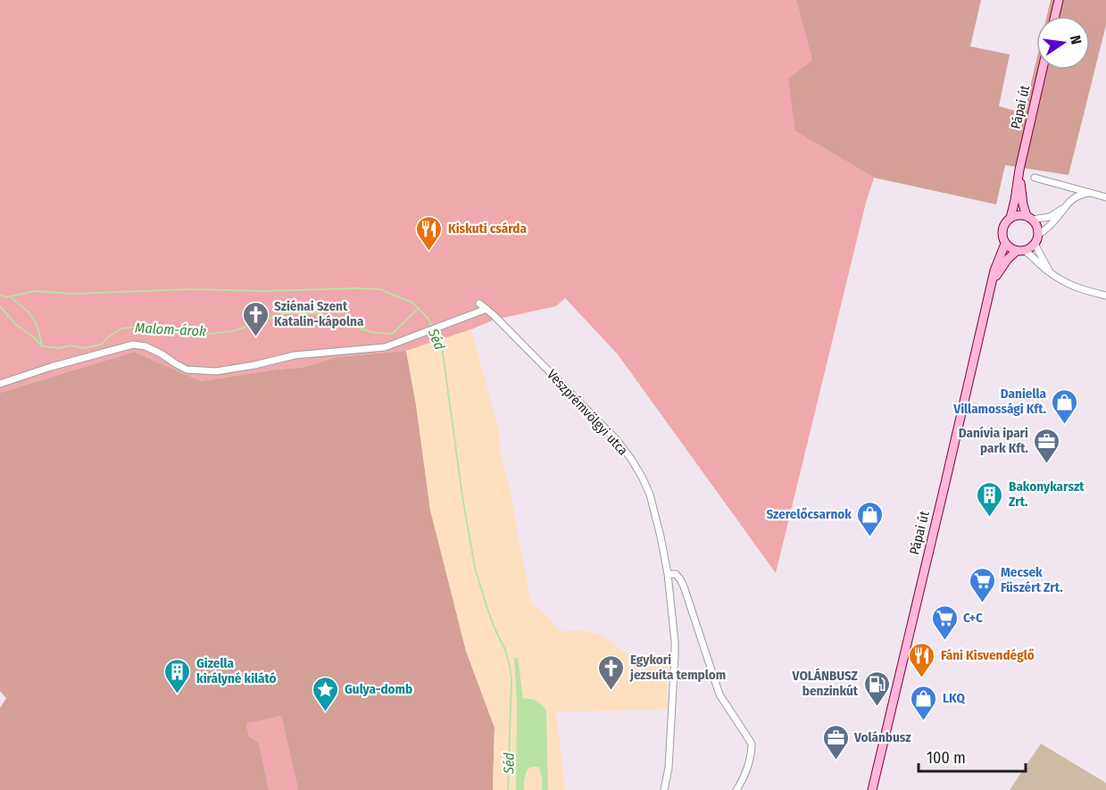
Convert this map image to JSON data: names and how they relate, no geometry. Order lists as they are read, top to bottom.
{
  "streets": {
    "main road": ["Pápai út"],
    "street": ["Veszprémvölgyi utca"]
  },
  "water": ["Malom-árok", "Séd"],
  "places": {
    "restaurant": ["Kiskuti csárda", "Fáni Kisvendéglő"],
    "church": ["Sziénai Szent Katalin-kápolna", "Egykori jezsuita templom"],
    "shop": ["Daniella Villamossági Kft.", "Szerelőcsarnok", "LKQ"],
    "office": ["Danívia ipari park Kft.", "Volánbusz"],
    "building": ["Bakonykarszt Zrt.", "Gizella királyné kilátó"],
    "supermarket": ["Mecsek Füszért Zrt.", "C+C"],
    "fuel station": ["VOLÁNBUSZ benzinkút"],
    "place": ["Gulya-domb"]
  },
  "scale_bar": "100 m",
  "north": "right"
}
